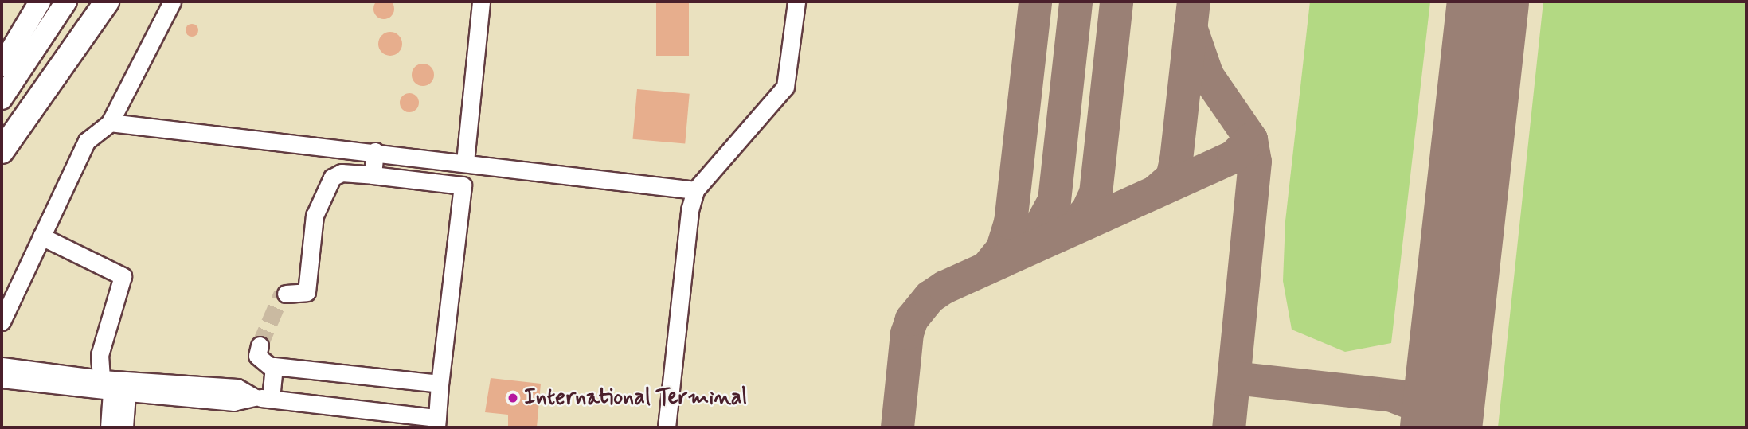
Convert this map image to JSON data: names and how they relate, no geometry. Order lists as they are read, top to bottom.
{
  "places": ["International Terminal"]
}
